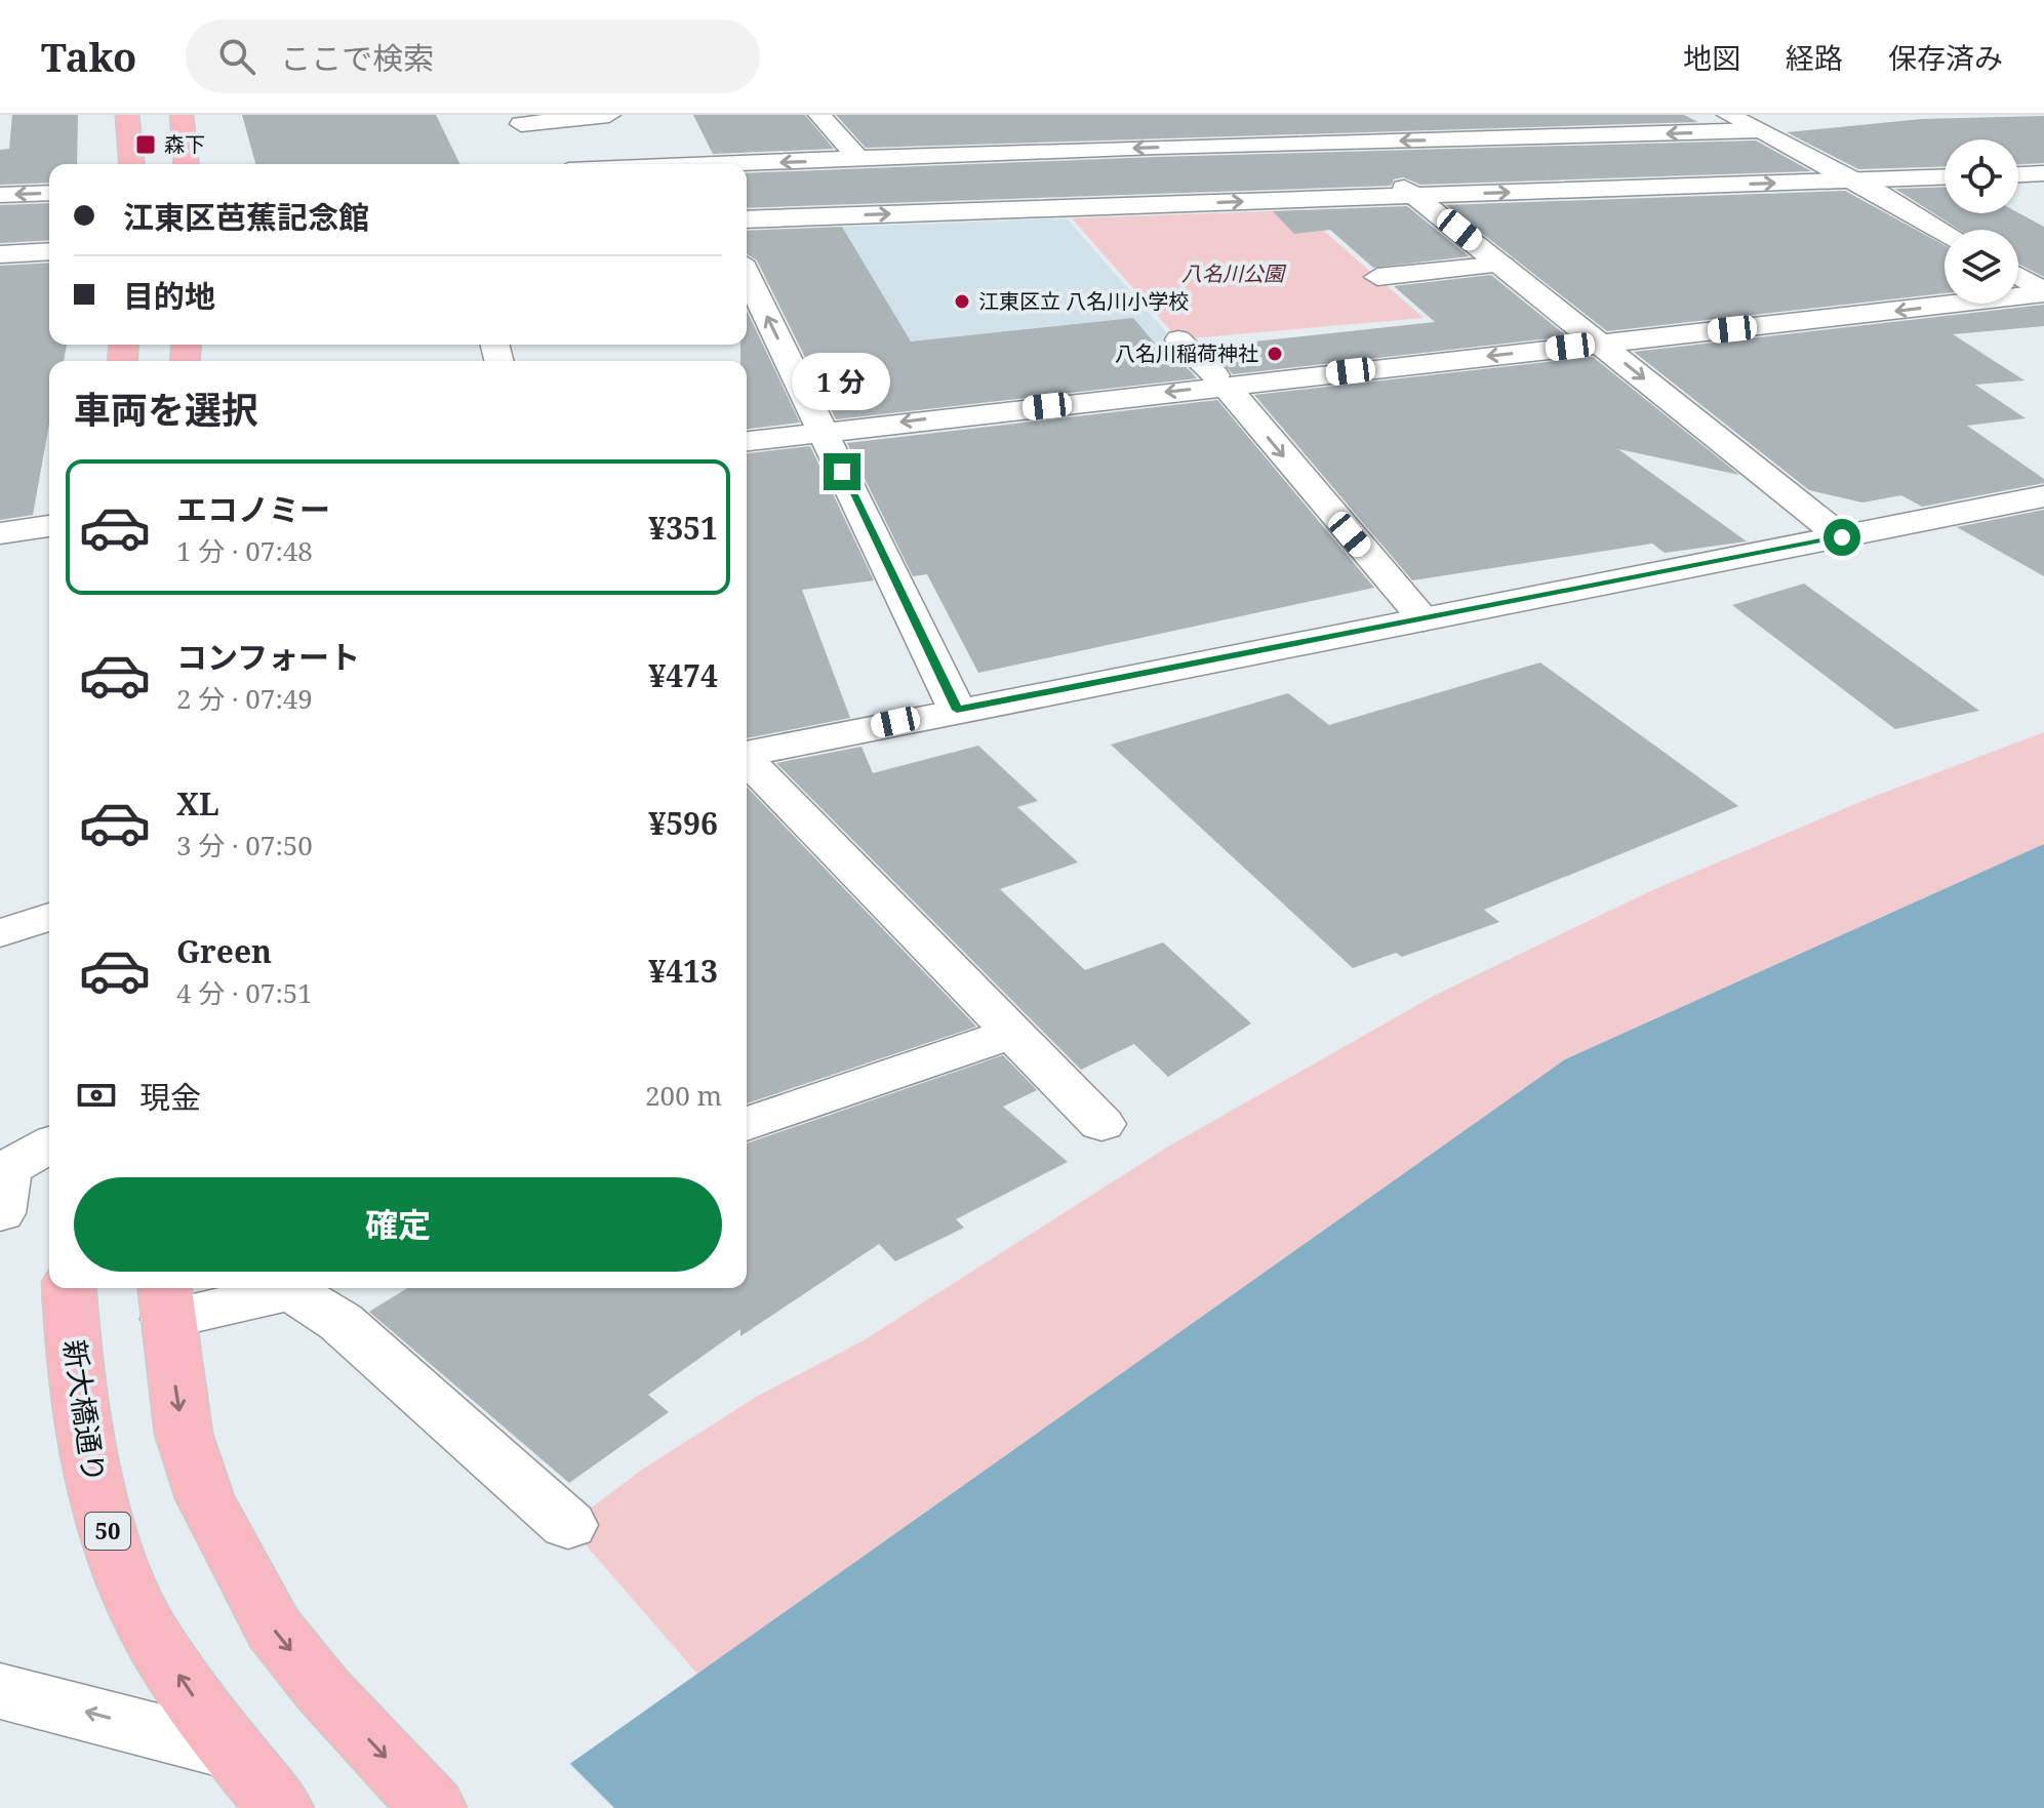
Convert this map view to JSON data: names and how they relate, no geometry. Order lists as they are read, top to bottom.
{
  "streets": {
    "main road": ["新大橋通り", "50"]
  },
  "crossings": [
    ["新大橋通り", "50"]
  ],
  "parks": ["八名川公園"],
  "places": {
    "transit": ["森下"],
    "other": ["江東区立 八名川小学校", "八名川稲荷神社"]
  },
  "page": {
    "header": "Tako",
    "search": "ここで検索",
    "nav": ["地図", "経路", "保存済み"],
    "banner": ["江東区芭蕉記念館", "目的地"],
    "bubble": "1 分",
    "heading": "車両を選択",
    "list": [
      {
        "name": "エコノミー",
        "note": "1 分 · 07:48",
        "value": "¥351"
      },
      {
        "name": "コンフォート",
        "note": "2 分 · 07:49",
        "value": "¥474"
      },
      {
        "name": "XL",
        "note": "3 分 · 07:50",
        "value": "¥596"
      },
      {
        "name": "Green",
        "note": "4 分 · 07:51",
        "value": "¥413"
      }
    ],
    "pay": ["現金", "200 m"],
    "buttons": "確定"
  }
}
